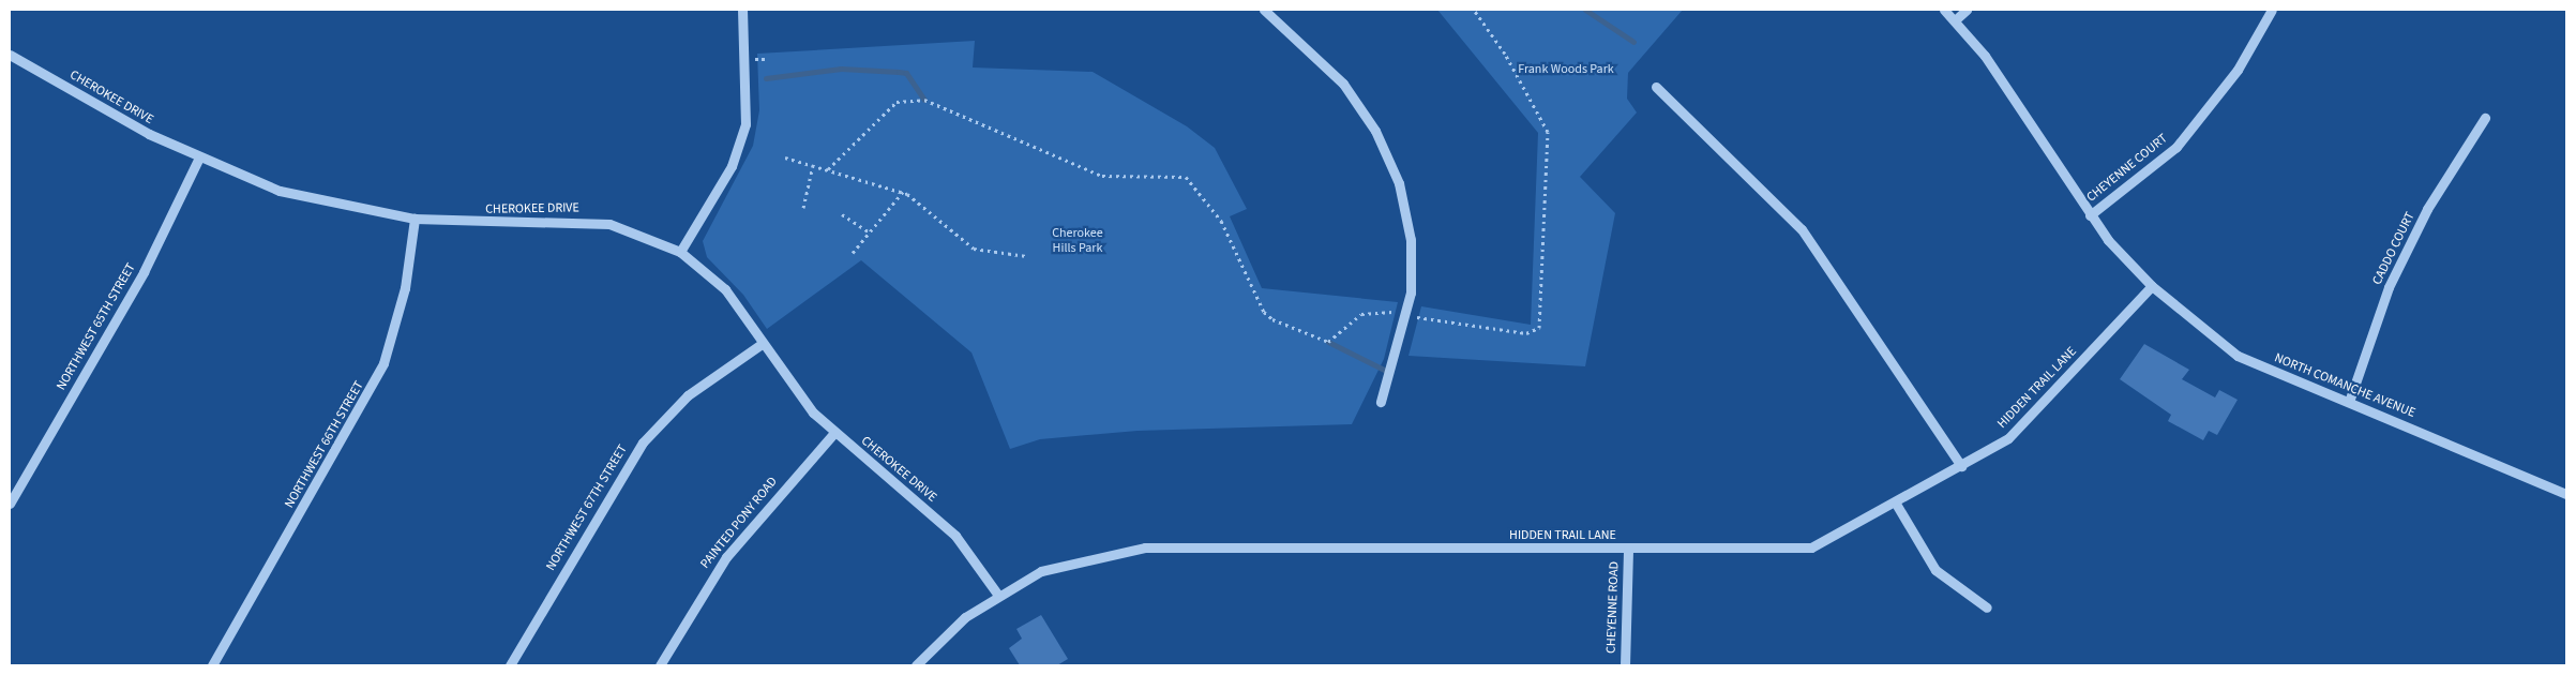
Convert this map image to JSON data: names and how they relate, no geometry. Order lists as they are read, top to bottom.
{
  "streets": {
    "street": [
      "CHEROKEE DRIVE",
      "CHEYENNE COURT",
      "CADDO COURT",
      "NORTHWEST 65TH STREET",
      "NORTH COMANCHE AVENUE",
      "HIDDEN TRAIL LANE",
      "NORTHWEST 66TH STREET",
      "NORTHWEST 67TH STREET",
      "PAINTED PONY ROAD",
      "CHEYENNE ROAD"
    ]
  },
  "crossings": [
    ["CHEROKEE DRIVE", "NORTHWEST 65TH STREET"],
    ["CHEROKEE DRIVE", "HIDDEN TRAIL LANE"],
    ["CHEROKEE DRIVE", "NORTHWEST 66TH STREET"],
    ["CHEROKEE DRIVE", "NORTHWEST 67TH STREET"],
    ["CHEROKEE DRIVE", "PAINTED PONY ROAD"],
    ["CHEYENNE COURT", "NORTH COMANCHE AVENUE"],
    ["CADDO COURT", "NORTH COMANCHE AVENUE"],
    ["NORTH COMANCHE AVENUE", "HIDDEN TRAIL LANE"],
    ["HIDDEN TRAIL LANE", "CHEYENNE ROAD"]
  ],
  "parks": ["Frank Woods Park", "Cherokee Hills Park"]
}
